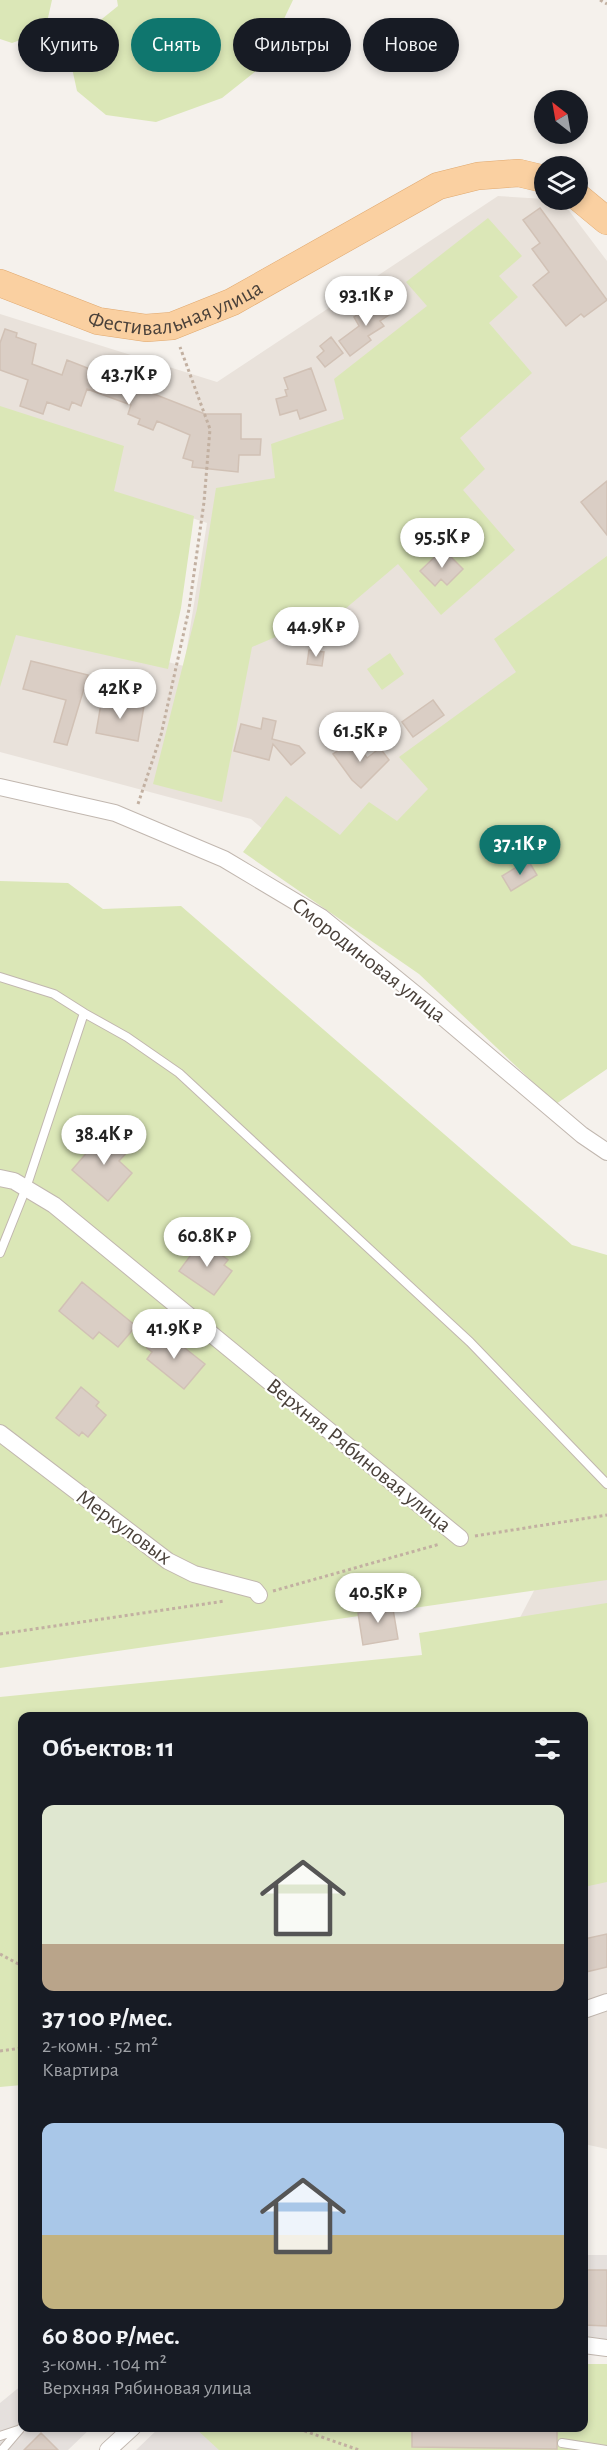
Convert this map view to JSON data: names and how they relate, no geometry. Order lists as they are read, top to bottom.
{
  "streets": {
    "main road": ["Фестивальная улица"],
    "street": ["Смородиновая улица", "Верхняя Рябиновая улица", "Меркуловых"]
  },
  "north": "top left",
  "page": {
    "chip": [
      "Купить",
      "Снять",
      "Фильтры",
      "Новое"
    ],
    "price": [
      "93.1K ₽",
      "43.7K ₽",
      "95.5K ₽",
      "44.9K ₽",
      "42K ₽",
      "61.5K ₽",
      "37.1K ₽",
      "38.4K ₽",
      "60.8K ₽",
      "41.9K ₽",
      "40.5K ₽"
    ],
    "heading": "Объектов: 11",
    "list": [
      {
        "name": "37 100 ₽/мес.",
        "note": "2-комн. · 52 m² · Квартира"
      },
      {
        "name": "60 800 ₽/мес.",
        "note": "3-комн. · 104 m² · Верхняя Рябиновая улица"
      }
    ]
  }
}
